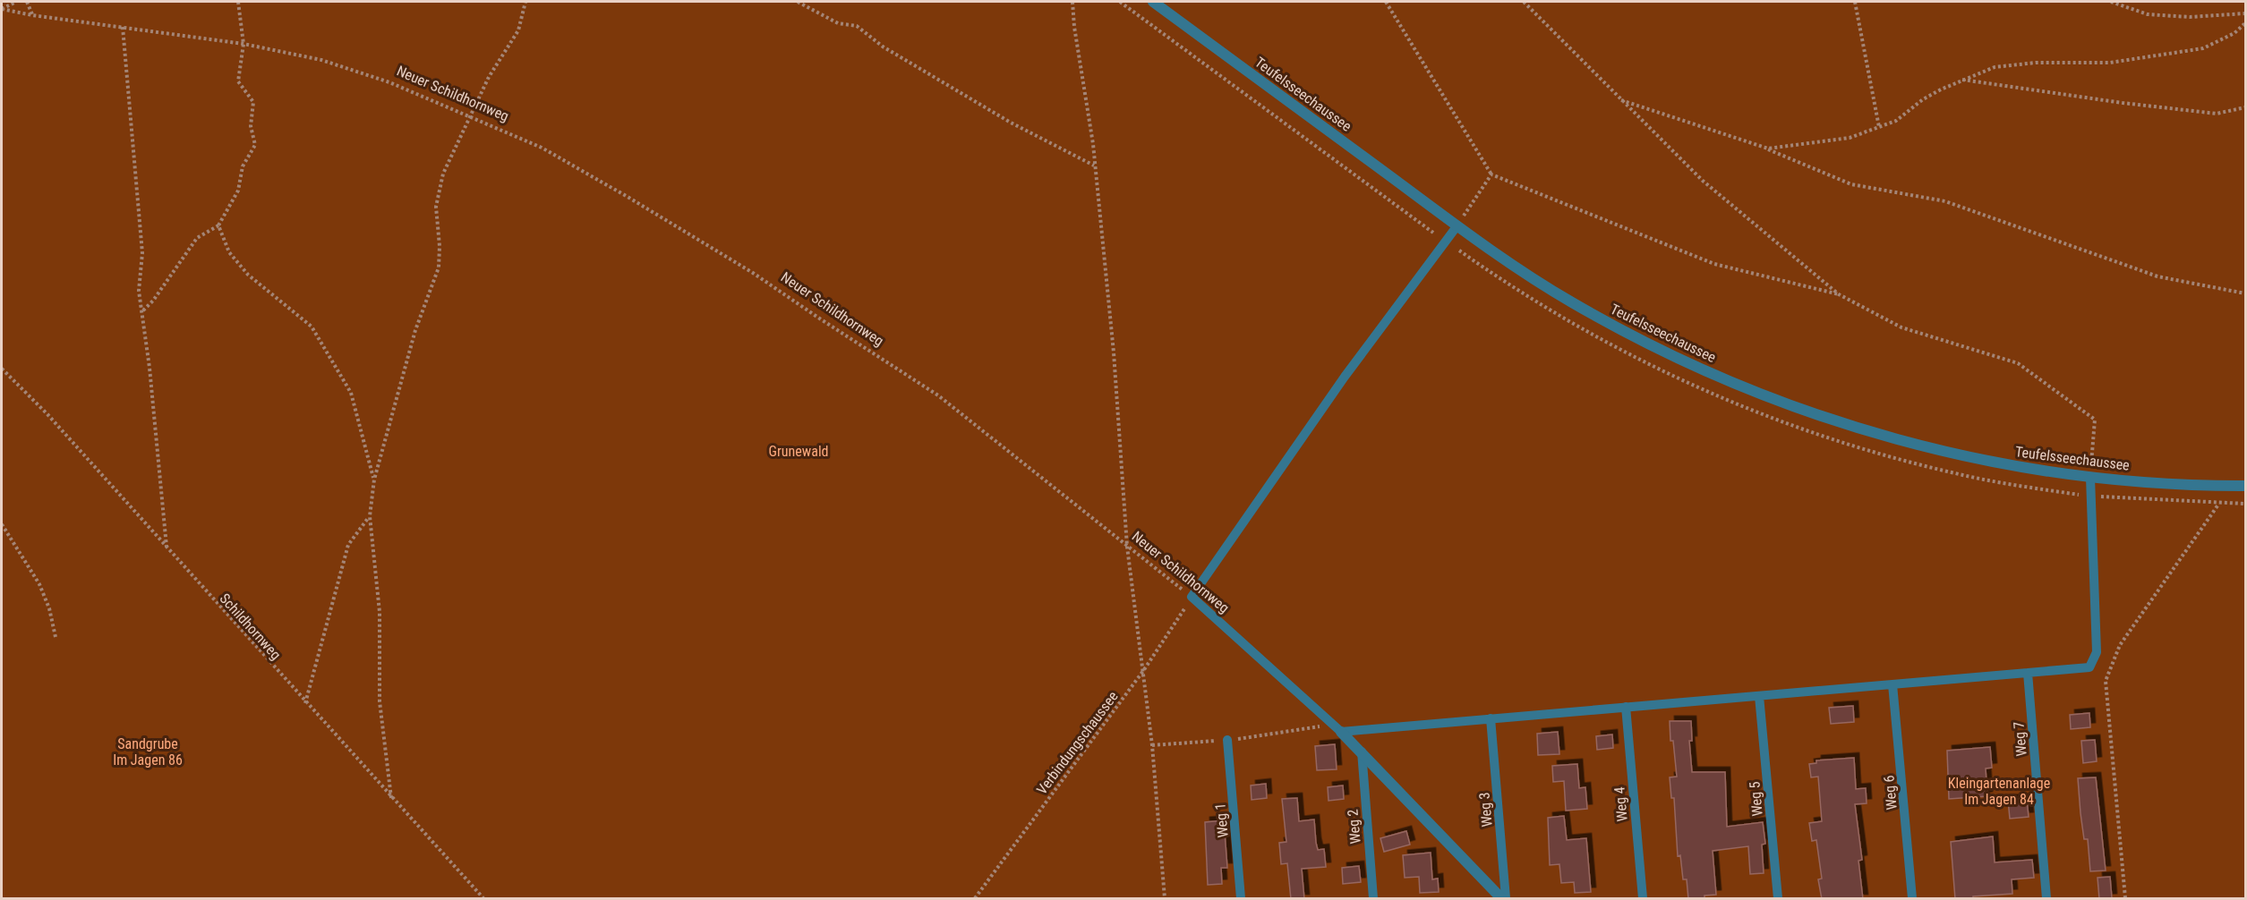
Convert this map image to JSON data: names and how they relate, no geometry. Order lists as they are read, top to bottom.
{
  "streets": {
    "street": ["Neuer Schildhornweg", "Teufelsseechaussee"],
    "lane": [
      "Weg 7",
      "Weg 6",
      "Weg 5",
      "Weg 4",
      "Weg 3",
      "Weg 1",
      "Weg 2"
    ],
    "path": ["Schildhornweg", "Verbindungschaussee"]
  },
  "crossings": [
    ["Neuer Schildhornweg", "Verbindungschaussee"],
    ["Neuer Schildhornweg", "Weg 2"]
  ],
  "parks": ["Grunewald", "Sandgrube Im Jagen 86", "Kleingartenanlage Im Jagen 84"]
}
